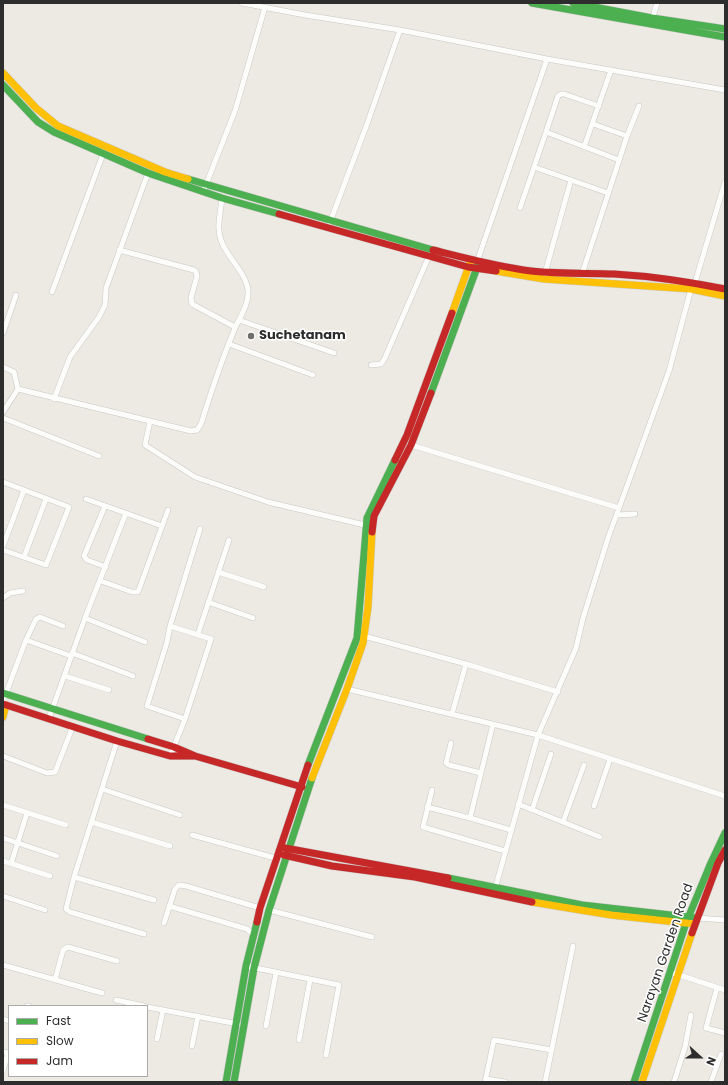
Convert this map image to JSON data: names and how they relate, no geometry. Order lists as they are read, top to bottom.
{
  "streets": {
    "street": ["Narayan Garden Road"]
  },
  "places": ["Suchetanam"],
  "legend": ["Fast", "Slow", "Jam"],
  "north": "right"
}
